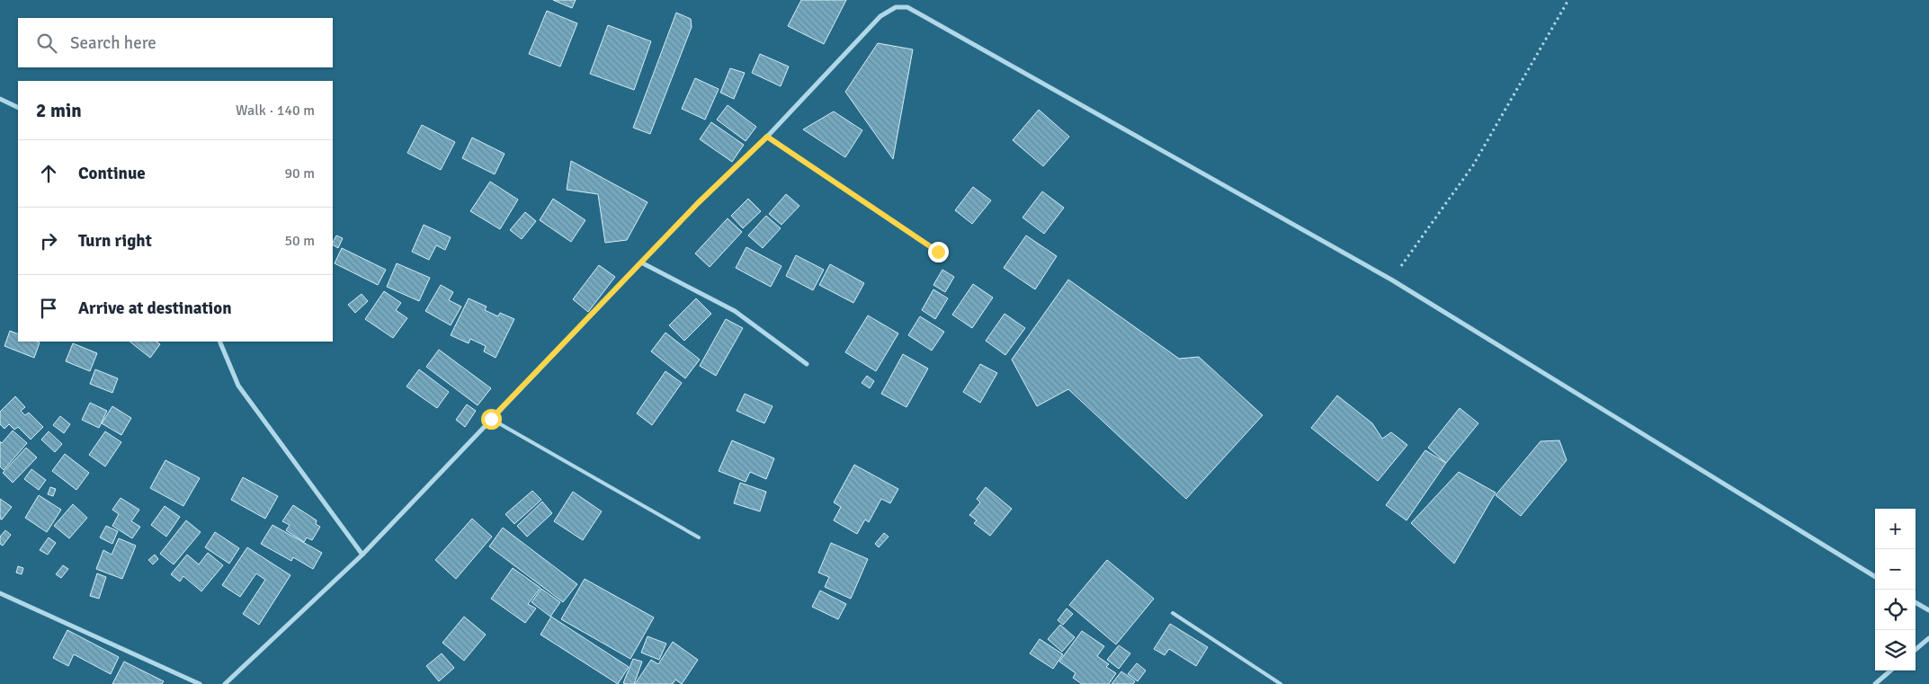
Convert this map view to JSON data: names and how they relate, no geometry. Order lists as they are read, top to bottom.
{
  "page": {
    "search": "Search here",
    "heading": ["2 min", "Walk · 140 m"],
    "list": [
      ["Continue", "90 m"],
      ["Turn right", "50 m"],
      "Arrive at destination"
    ],
    "map_buttons": ["+", "−"]
  }
}
